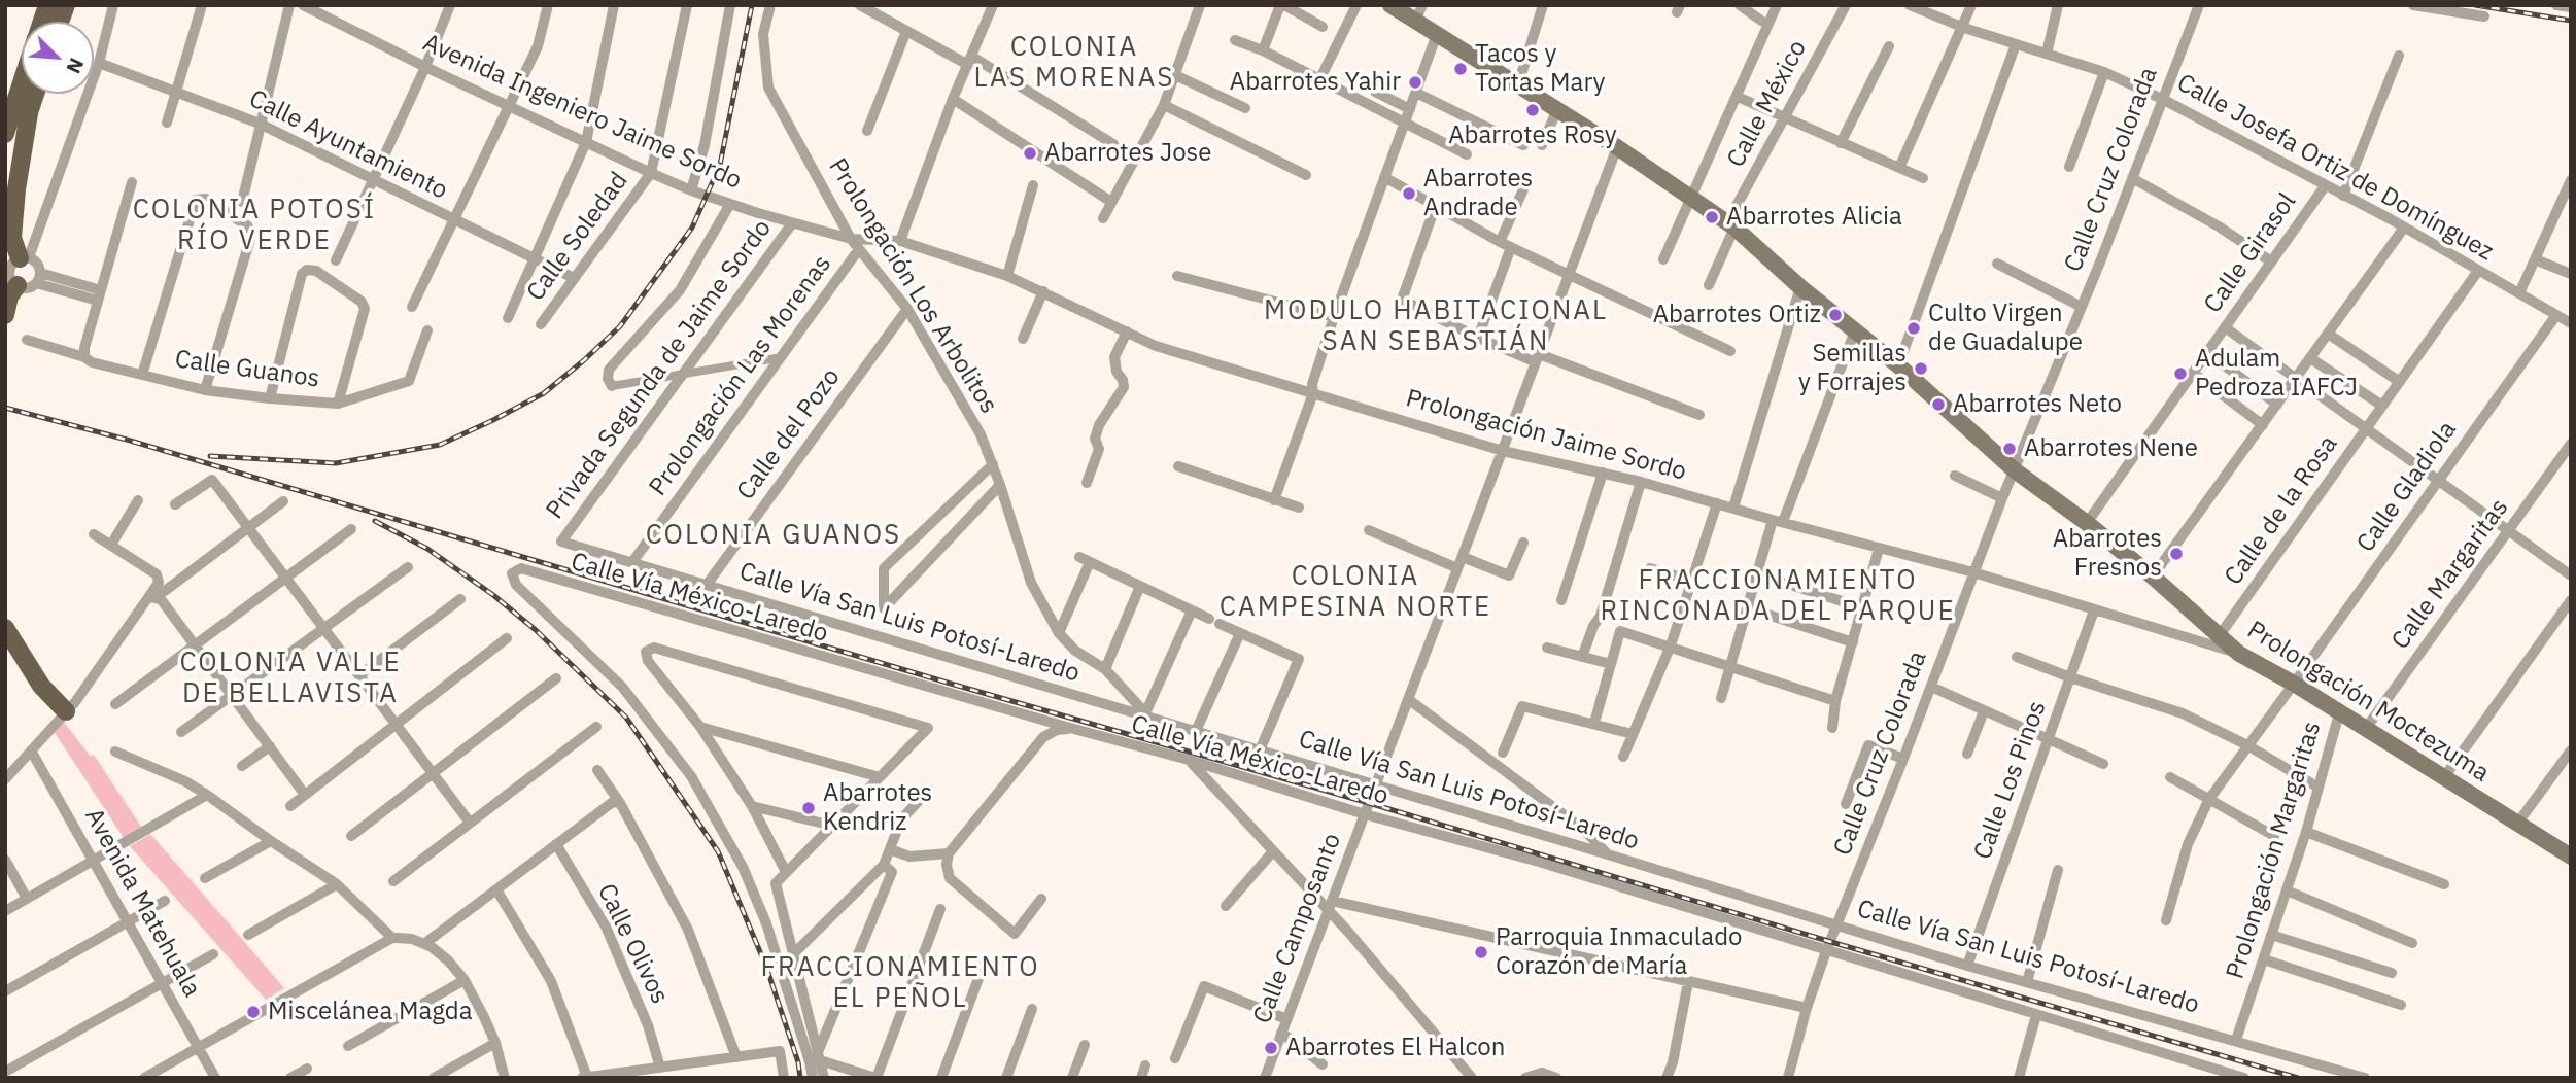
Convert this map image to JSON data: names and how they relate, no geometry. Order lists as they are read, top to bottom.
{
  "streets": {
    "main road": ["Prolongación Moctezuma"],
    "street": [
      "Calle México",
      "Avenida Ingeniero Jaime Sordo",
      "Calle Ayuntamiento",
      "Calle Josefa Ortiz de Domínguez",
      "Calle Cruz Colorada",
      "Calle Soledad",
      "Calle Girasol",
      "Prolongación Los Arbolitos",
      "Calle Guanos",
      "Privada Segunda de Jaime Sordo",
      "Prolongación Las Morenas",
      "Calle del Pozo",
      "Prolongación Jaime Sordo",
      "Calle Gladiola",
      "Calle de la Rosa",
      "Calle Margaritas",
      "Calle Vía México-Laredo",
      "Calle Vía San Luis Potosí-Laredo",
      "Calle Los Pinos",
      "Prolongación Margaritas",
      "Avenida Matehuala",
      "Calle Camposanto",
      "Calle Olivos"
    ]
  },
  "crossings": [
    ["Calle México", "Prolongación Moctezuma"],
    ["Avenida Ingeniero Jaime Sordo", "Calle Soledad"],
    ["Avenida Ingeniero Jaime Sordo", "Prolongación Los Arbolitos"],
    ["Avenida Ingeniero Jaime Sordo", "Privada Segunda de Jaime Sordo"],
    ["Avenida Ingeniero Jaime Sordo", "Prolongación Jaime Sordo"],
    ["Calle Ayuntamiento", "Calle Soledad"],
    ["Calle Josefa Ortiz de Domínguez", "Calle Cruz Colorada"],
    ["Calle Josefa Ortiz de Domínguez", "Calle Girasol"],
    ["Calle Josefa Ortiz de Domínguez", "Calle Gladiola"],
    ["Calle Josefa Ortiz de Domínguez", "Calle de la Rosa"],
    ["Calle Cruz Colorada", "Prolongación Jaime Sordo"],
    ["Calle Cruz Colorada", "Calle Vía México-Laredo"],
    ["Calle Cruz Colorada", "Calle Vía San Luis Potosí-Laredo"],
    ["Calle Cruz Colorada", "Prolongación Moctezuma"],
    ["Calle Girasol", "Prolongación Moctezuma"],
    ["Prolongación Los Arbolitos", "Prolongación Las Morenas"],
    ["Prolongación Los Arbolitos", "Calle del Pozo"],
    ["Prolongación Los Arbolitos", "Prolongación Jaime Sordo"],
    ["Prolongación Los Arbolitos", "Calle Vía San Luis Potosí-Laredo"],
    ["Privada Segunda de Jaime Sordo", "Calle Vía San Luis Potosí-Laredo"],
    ["Prolongación Las Morenas", "Calle Vía San Luis Potosí-Laredo"],
    ["Calle del Pozo", "Calle Vía San Luis Potosí-Laredo"],
    ["Prolongación Jaime Sordo", "Prolongación Moctezuma"],
    ["Prolongación Jaime Sordo", "Calle Los Pinos"],
    ["Prolongación Jaime Sordo", "Calle Camposanto"],
    ["Calle Gladiola", "Prolongación Moctezuma"],
    ["Calle de la Rosa", "Prolongación Moctezuma"],
    ["Calle Margaritas", "Prolongación Moctezuma"],
    ["Calle Vía México-Laredo", "Calle Camposanto"],
    ["Calle Vía San Luis Potosí-Laredo", "Calle Los Pinos"],
    ["Calle Vía San Luis Potosí-Laredo", "Prolongación Margaritas"],
    ["Calle Vía San Luis Potosí-Laredo", "Calle Camposanto"],
    ["Prolongación Moctezuma", "Prolongación Margaritas"],
    ["Prolongación Moctezuma", "Calle Camposanto"]
  ],
  "districts": [
    "COLONIA LAS MORENAS",
    "COLONIA POTOSÍ RÍO VERDE",
    "MODULO HABITACIONAL SAN SEBASTIÁN",
    "COLONIA GUANOS",
    "COLONIA CAMPESINA NORTE",
    "FRACCIONAMIENTO RINCONADA DEL PARQUE",
    "COLONIA VALLE DE BELLAVISTA",
    "FRACCIONAMIENTO EL PEÑOL"
  ],
  "places": [
    "Tacos y Tortas Mary",
    "Abarrotes Yahir",
    "Abarrotes Rosy",
    "Abarrotes Jose",
    "Abarrotes Andrade",
    "Abarrotes Alicia",
    "Abarrotes Ortiz",
    "Culto Virgen de Guadalupe",
    "Semillas y Forrajes",
    "Adulam Pedroza IAFCJ",
    "Abarrotes Neto",
    "Abarrotes Nene",
    "Abarrotes Fresnos",
    "Abarrotes Kendriz",
    "Parroquia Inmaculado Corazón de María",
    "Miscelánea Magda",
    "Abarrotes El Halcon"
  ],
  "north": "bottom right"
}
